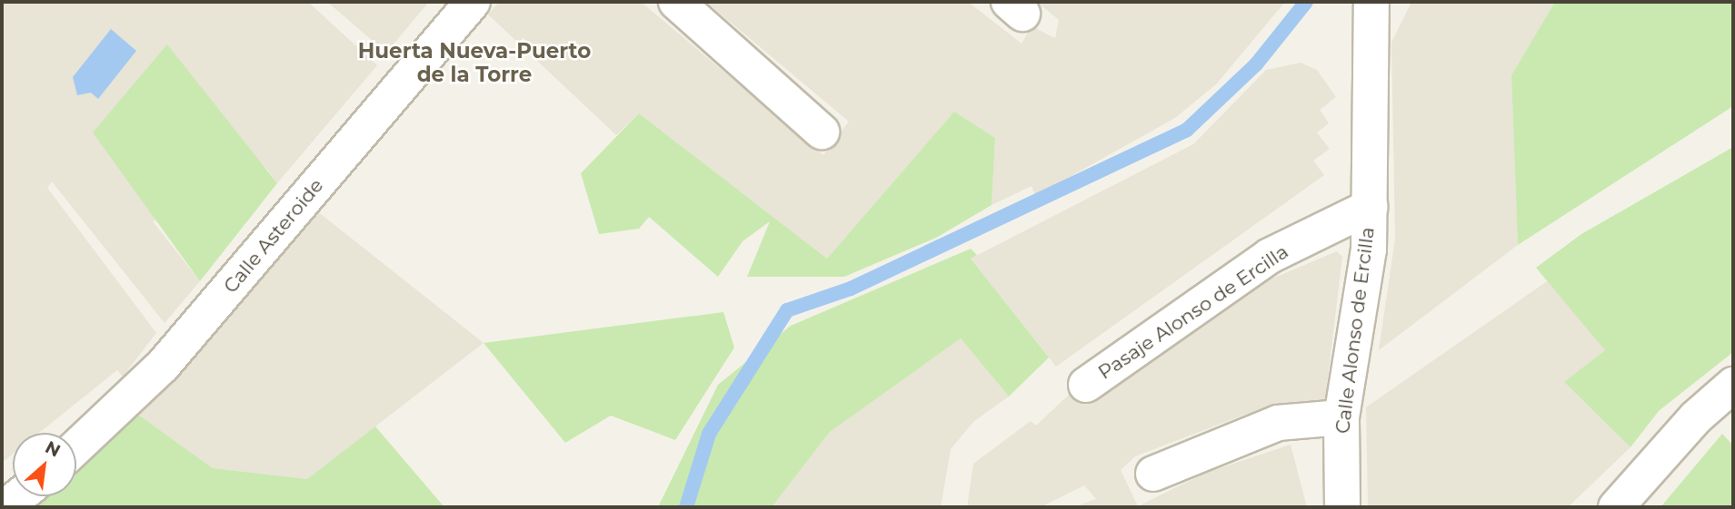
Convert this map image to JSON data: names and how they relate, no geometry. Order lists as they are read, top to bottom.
{
  "streets": {
    "street": ["Calle Asteroide", "Pasaje Alonso de Ercilla", "Calle Alonso de Ercilla"]
  },
  "crossings": [
    ["Pasaje Alonso de Ercilla", "Calle Alonso de Ercilla"]
  ],
  "districts": ["Huerta Nueva-Puerto de la Torre"],
  "north": "top right"
}
